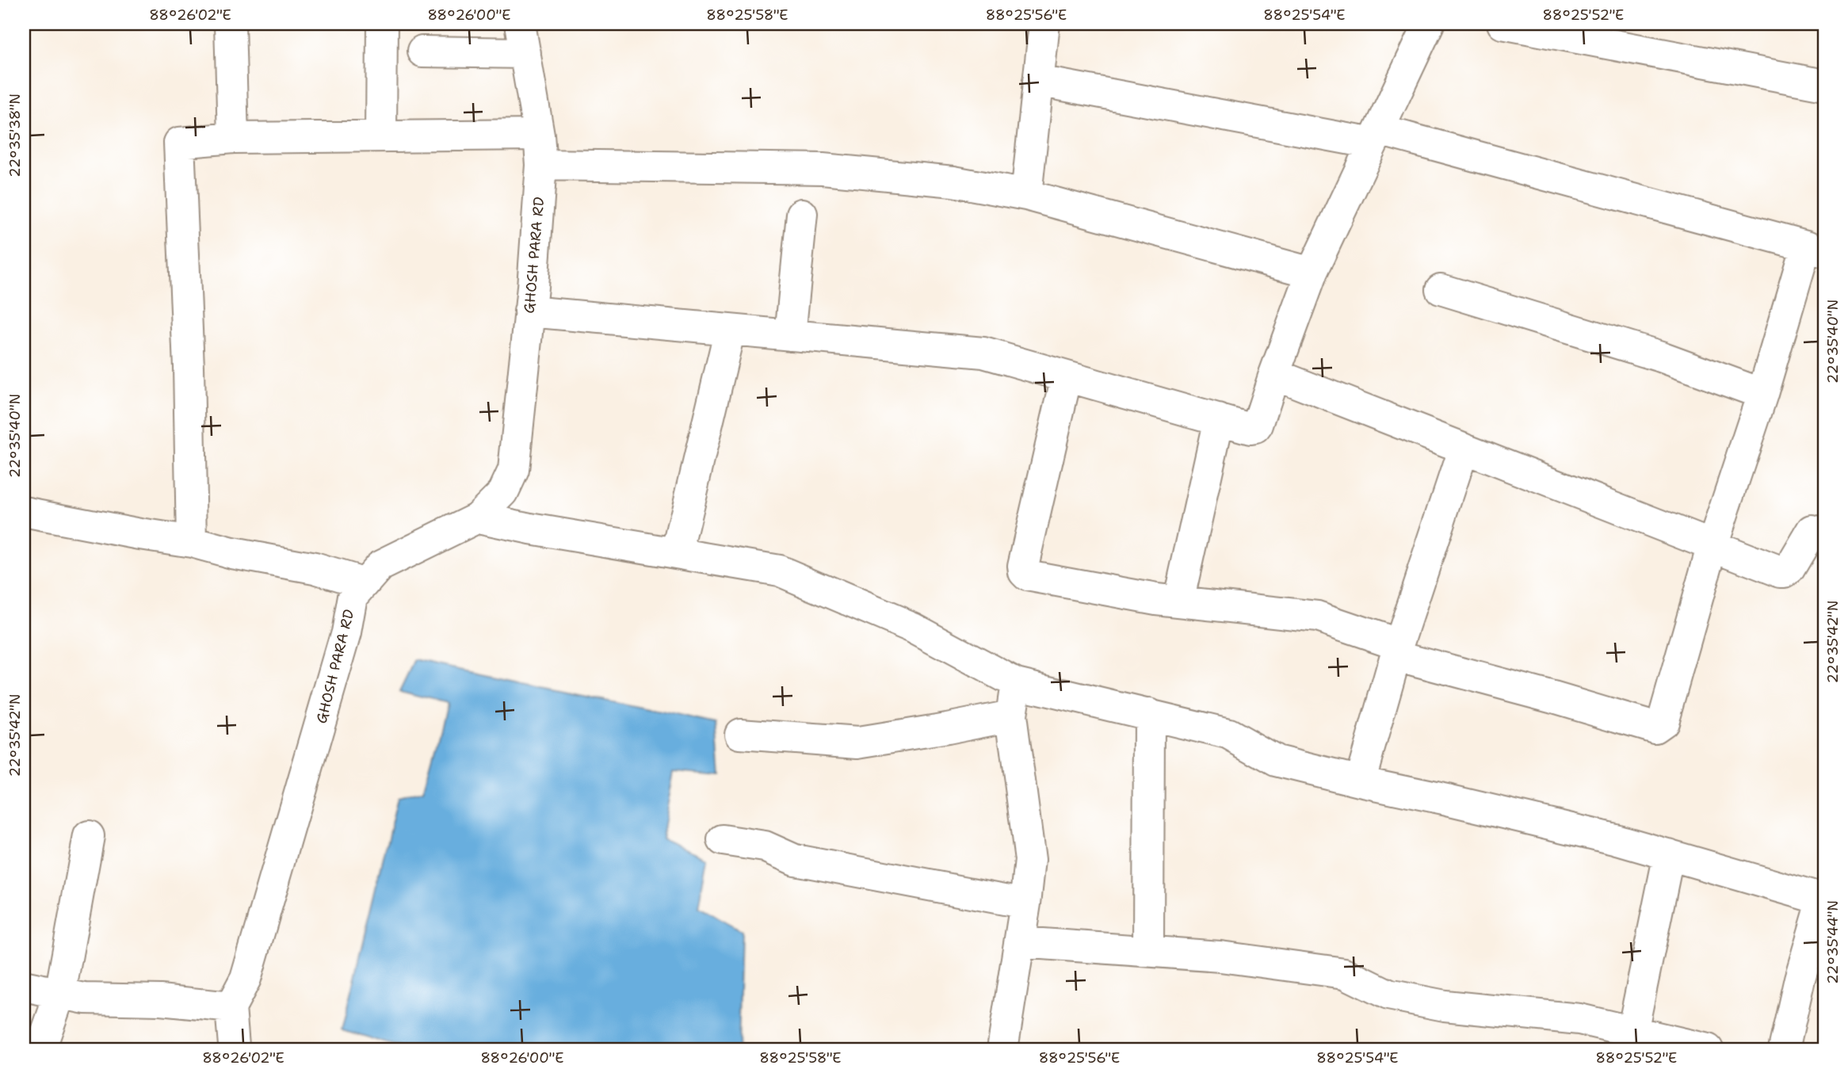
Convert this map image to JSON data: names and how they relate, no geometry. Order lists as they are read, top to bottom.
{
  "streets": {
    "street": ["GHOSH PARA RD"]
  },
  "coordinates": [
    "88°26'02\"E",
    "88°26'00\"E",
    "88°25'58\"E",
    "88°25'56\"E",
    "88°25'54\"E",
    "88°25'52\"E",
    "22°35'38\"N",
    "22°35'40\"N",
    "22°35'42\"N",
    "22°35'44\"N"
  ]
}
